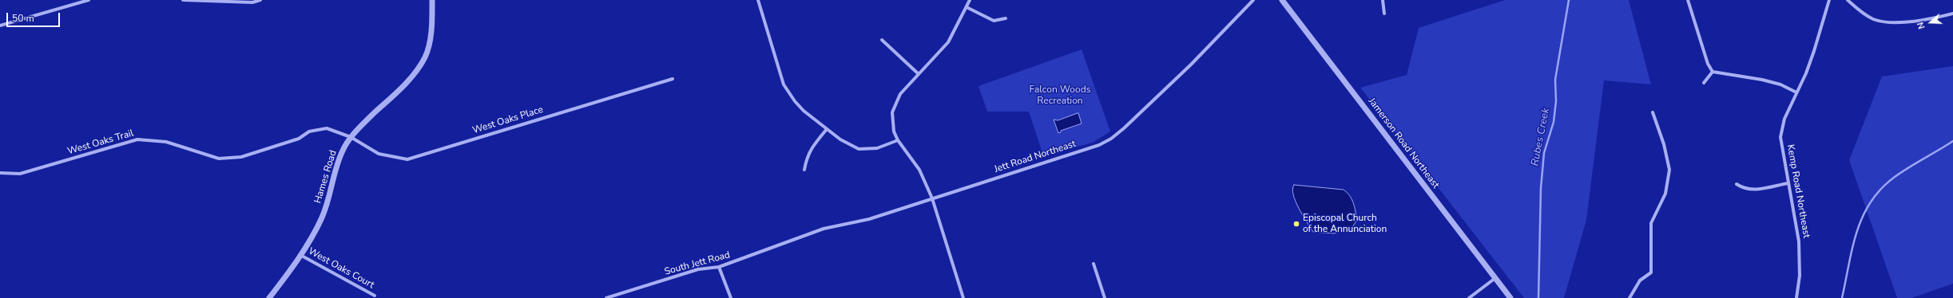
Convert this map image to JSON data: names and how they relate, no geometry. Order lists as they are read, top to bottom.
{
  "streets": {
    "street": [
      "West Oaks Place",
      "West Oaks Trail",
      "Jamerson Road Northeast",
      "Jett Road Northeast",
      "Hames Road",
      "Kemp Road Northeast",
      "South Jett Road",
      "West Oaks Court"
    ]
  },
  "crossings": [
    ["West Oaks Place", "West Oaks Trail"],
    ["West Oaks Place", "Hames Road"],
    ["West Oaks Trail", "Hames Road"],
    ["Jett Road Northeast", "South Jett Road"],
    ["Hames Road", "West Oaks Court"]
  ],
  "water": ["Rubes Creek"],
  "parks": ["Falcon Woods Recreation"],
  "places": ["Episcopal Church of the Annunciation"],
  "scale_bar": "50 m",
  "north": "left"
}
